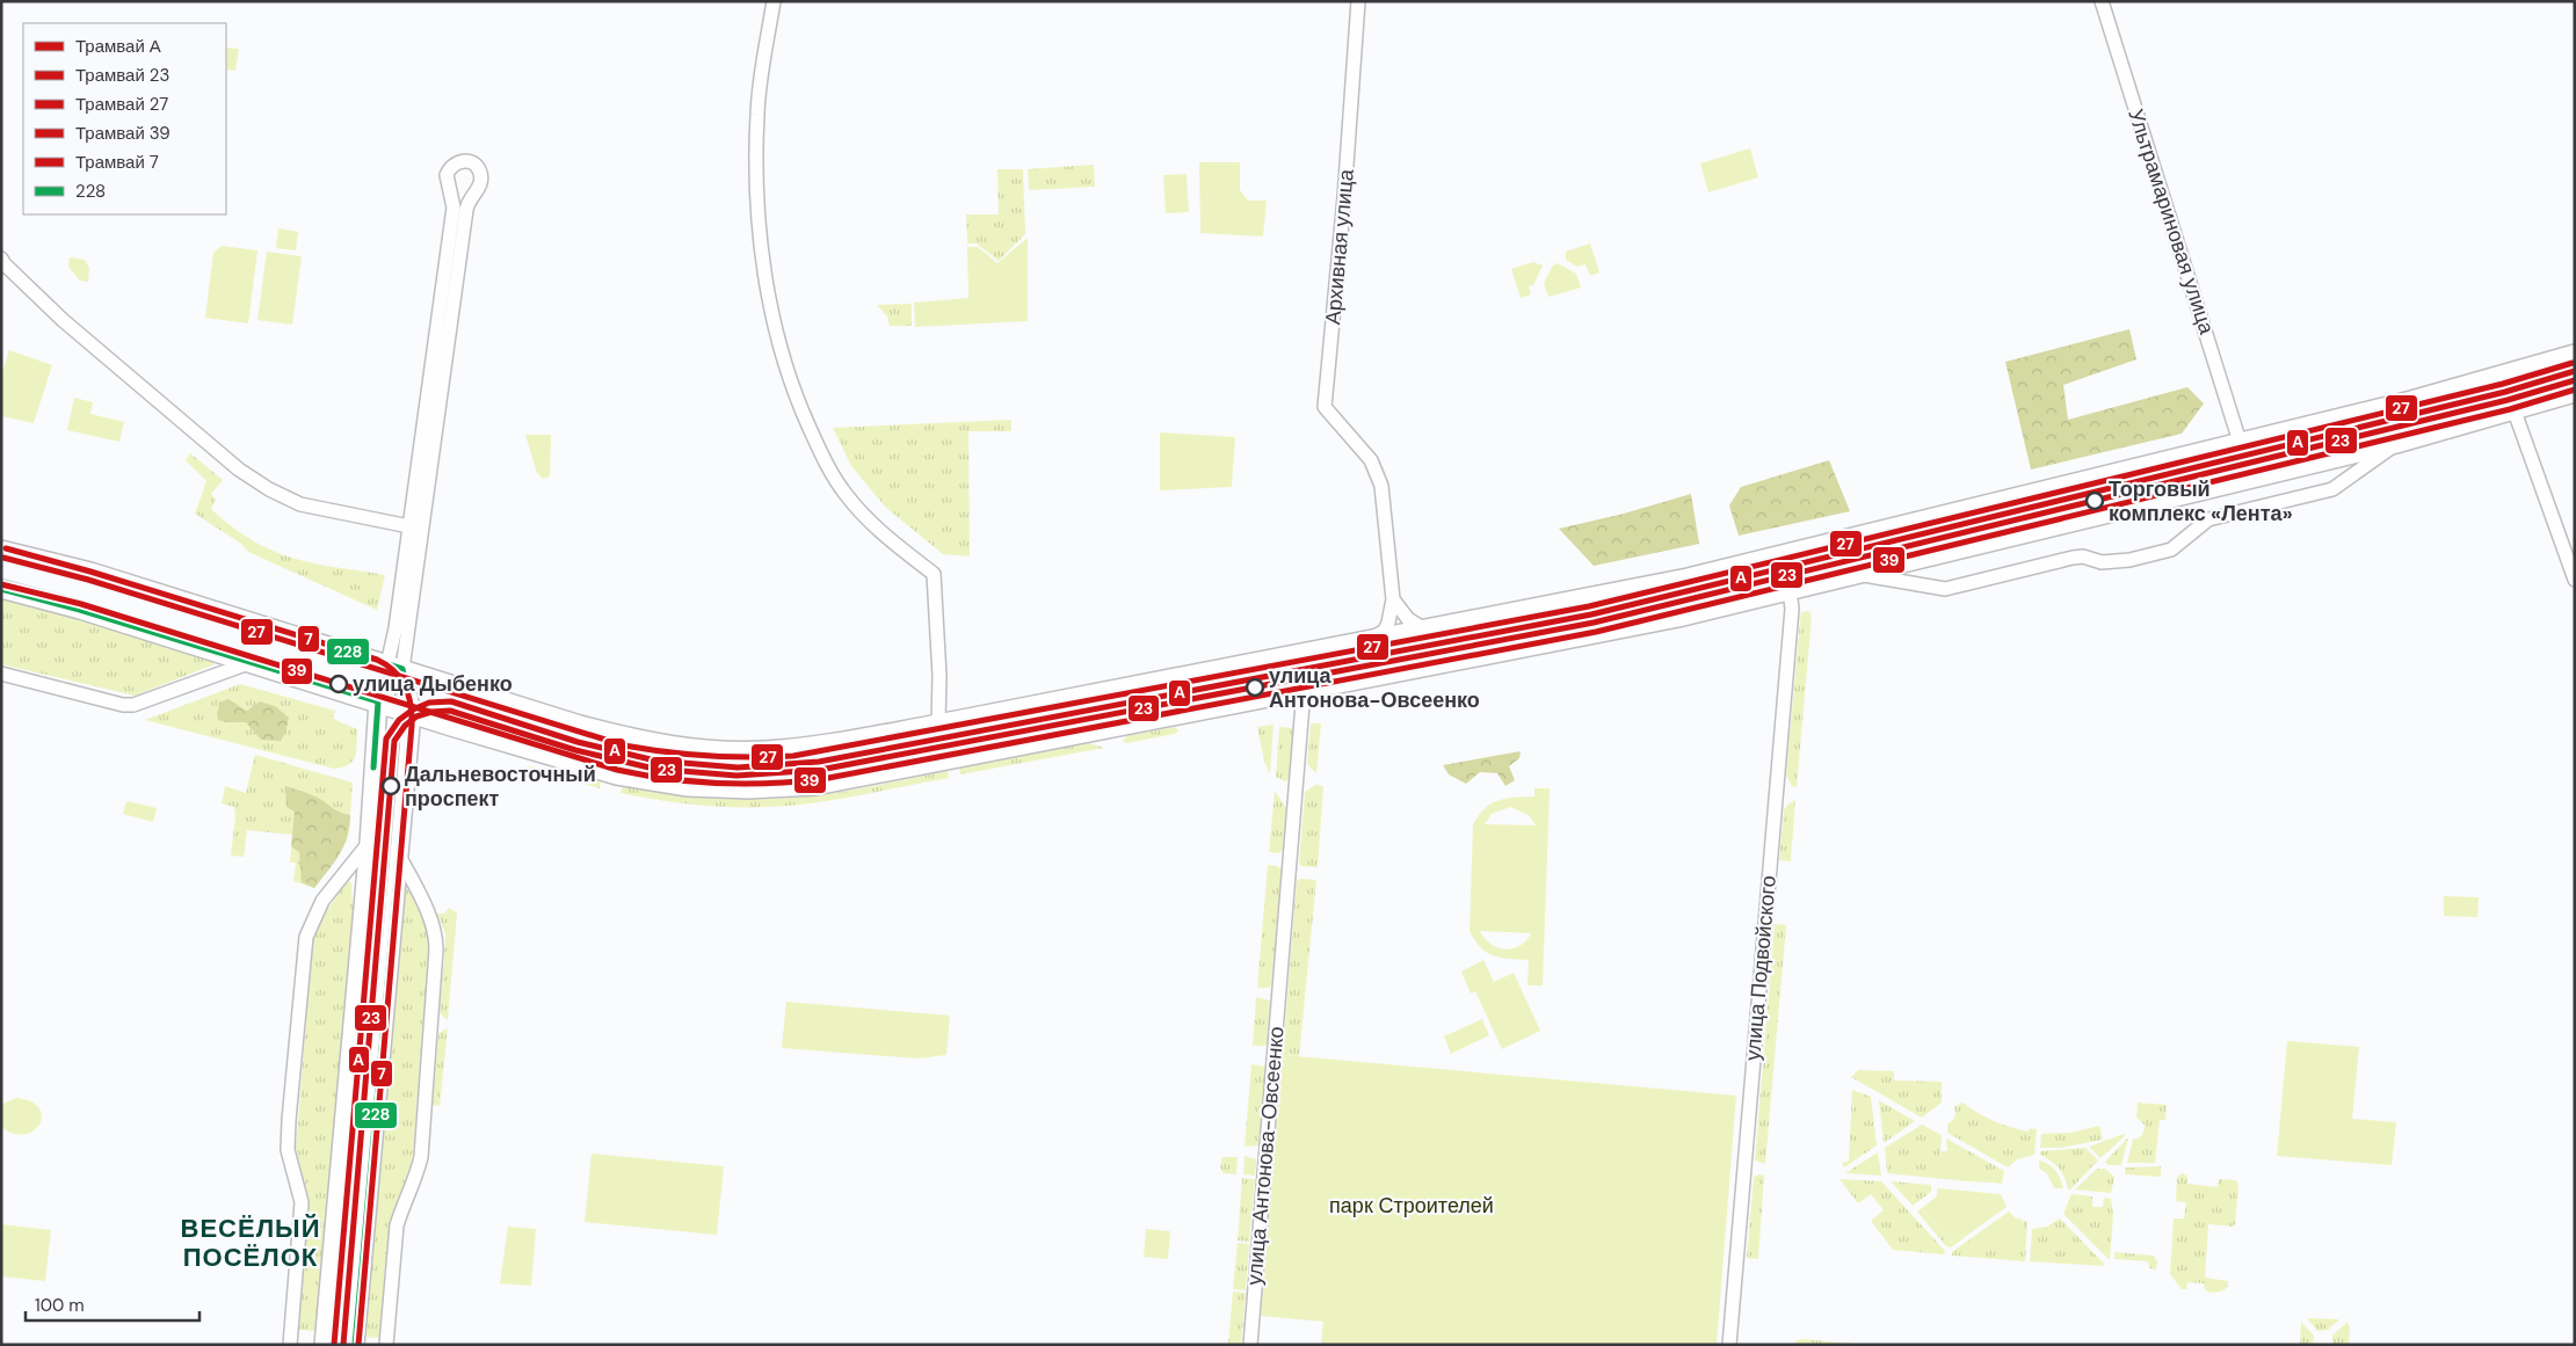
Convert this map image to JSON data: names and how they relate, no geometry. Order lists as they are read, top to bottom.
{
  "streets": {
    "street": [
      "Ультрамариновая улица",
      "Архивная улица",
      "улица Подвойского",
      "улица Антонова-Овсеенко"
    ]
  },
  "districts": ["ВЕСЁЛЫЙ ПОСЁЛОК"],
  "parks": ["парк Строителей"],
  "places": [
    "Торговый комплекс «Лента»",
    "улица Дыбенко",
    "улица Антонова-Овсеенко",
    "Дальневосточный проспект"
  ],
  "lines": [
    "tram line 27",
    "tram line А",
    "tram line 23",
    "tram line 39",
    "tram line 7",
    "transit line 228"
  ],
  "legend": [
    "Трамвай А",
    "Трамвай 23",
    "Трамвай 27",
    "Трамвай 39",
    "Трамвай 7",
    "228"
  ],
  "scale_bar": "100 m"
}
